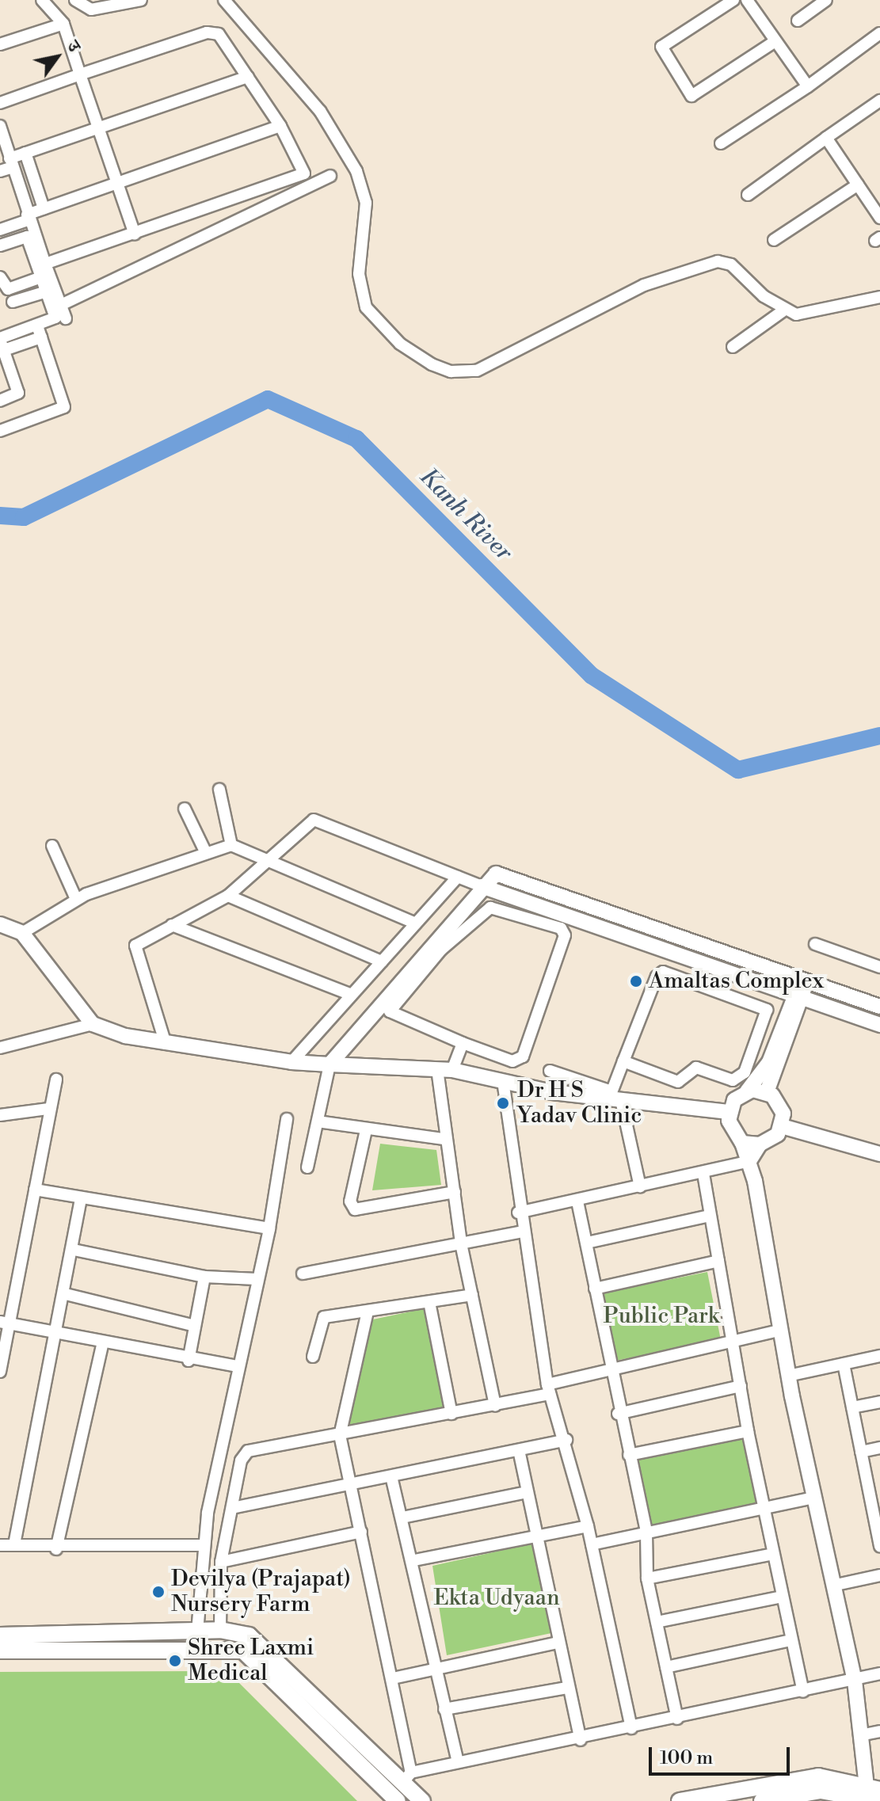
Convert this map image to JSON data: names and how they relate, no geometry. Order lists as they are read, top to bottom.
{
  "water": ["Kanh River"],
  "parks": ["Public Park", "Ekta Udyaan"],
  "places": [
    "Amaltas Complex",
    "Dr H S Yadav Clinic",
    "Devilya (Prajapat) Nursery Farm",
    "Shree Laxmi Medical"
  ],
  "scale_bar": "100 m",
  "north": "top right"
}
